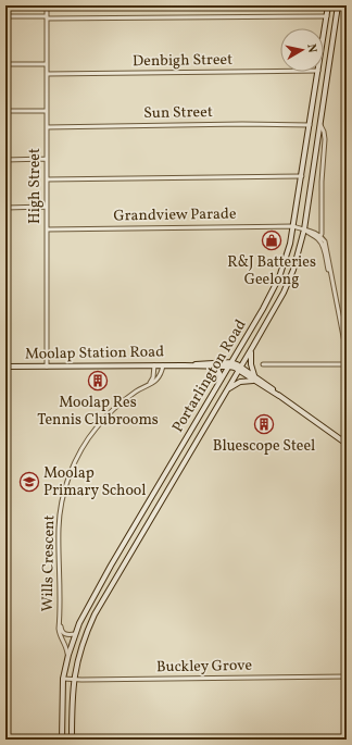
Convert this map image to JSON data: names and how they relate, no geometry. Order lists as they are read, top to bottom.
{
  "streets": {
    "main road": ["Moolap Station Road", "Portarlington Road"],
    "street": [
      "Denbigh Street",
      "Sun Street",
      "High Street",
      "Grandview Parade",
      "Wills Crescent",
      "Buckley Grove"
    ]
  },
  "crossings": [
    ["Denbigh Street", "High Street"],
    ["Denbigh Street", "Portarlington Road"],
    ["Sun Street", "High Street"],
    ["Sun Street", "Portarlington Road"],
    ["High Street", "Grandview Parade"],
    ["High Street", "Moolap Station Road"],
    ["Grandview Parade", "Portarlington Road"],
    ["Moolap Station Road", "Portarlington Road"],
    ["Moolap Station Road", "Wills Crescent"],
    ["Portarlington Road", "Wills Crescent"],
    ["Portarlington Road", "Buckley Grove"]
  ],
  "places": {
    "shop": ["R&J Batteries Geelong"],
    "building": ["Moolap Res Tennis Clubrooms", "Bluescope Steel"],
    "school or university": ["Moolap Primary School"]
  },
  "north": "right"
}
